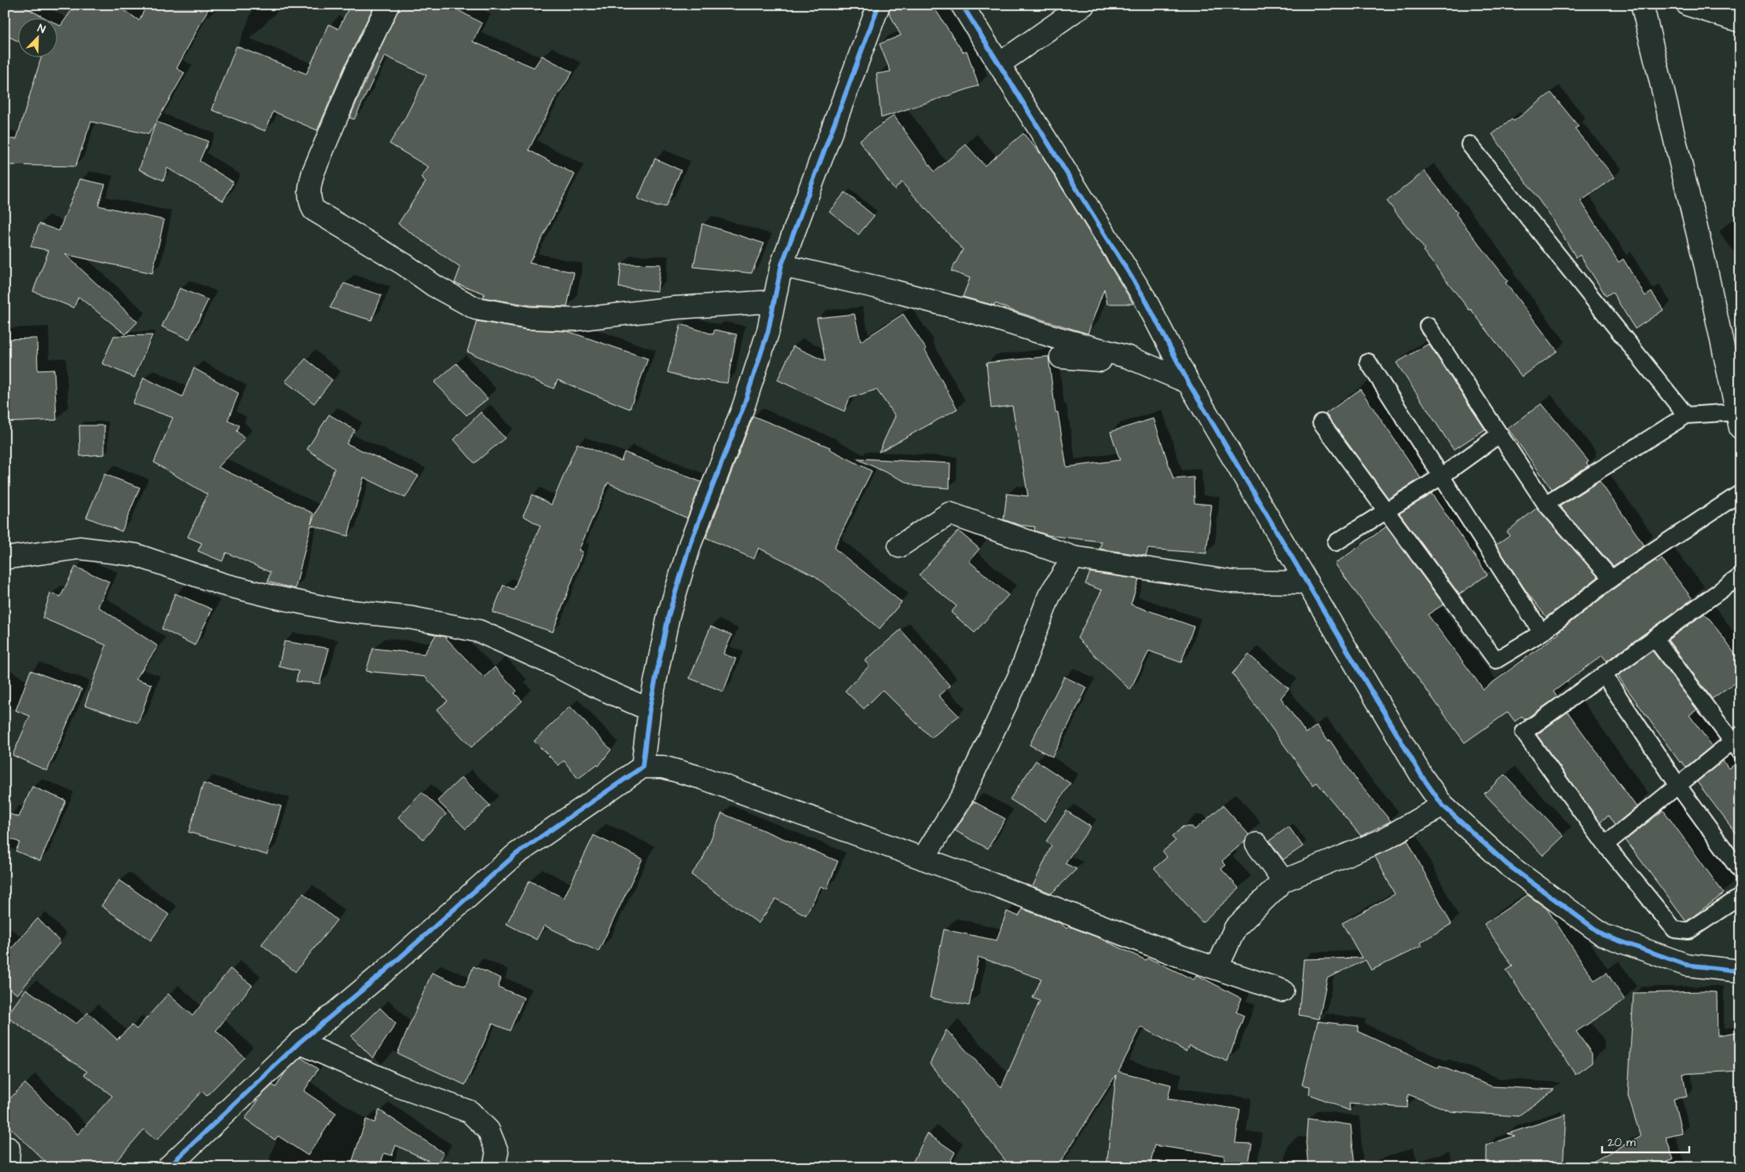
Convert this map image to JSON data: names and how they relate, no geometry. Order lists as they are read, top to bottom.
{
  "scale_bar": "20 m",
  "north": "top right"
}
